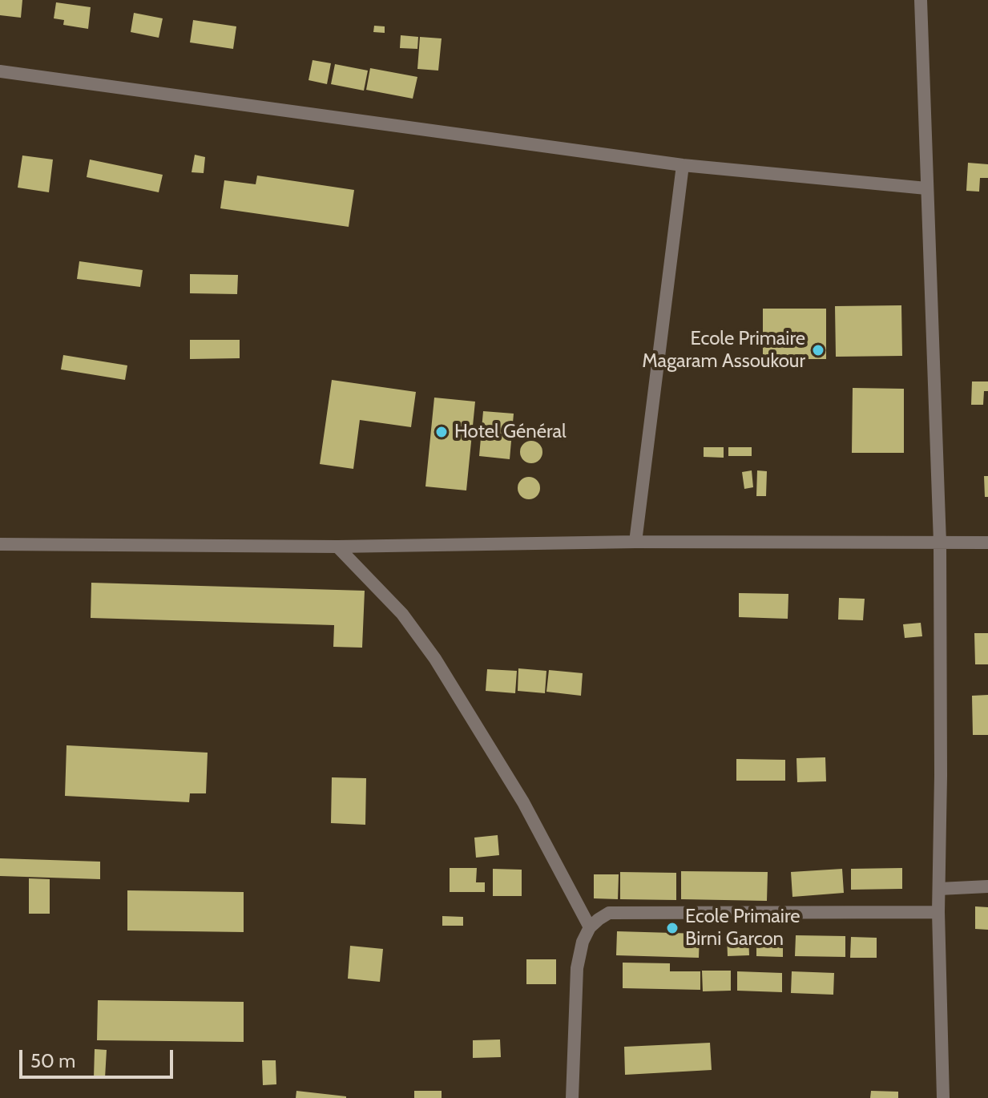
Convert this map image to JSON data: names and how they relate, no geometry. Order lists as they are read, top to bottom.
{
  "places": ["Ecole Primaire Magaram Assoukour", "Hotel Général", "Ecole Primaire Birni Garcon"],
  "scale_bar": "50 m"
}
